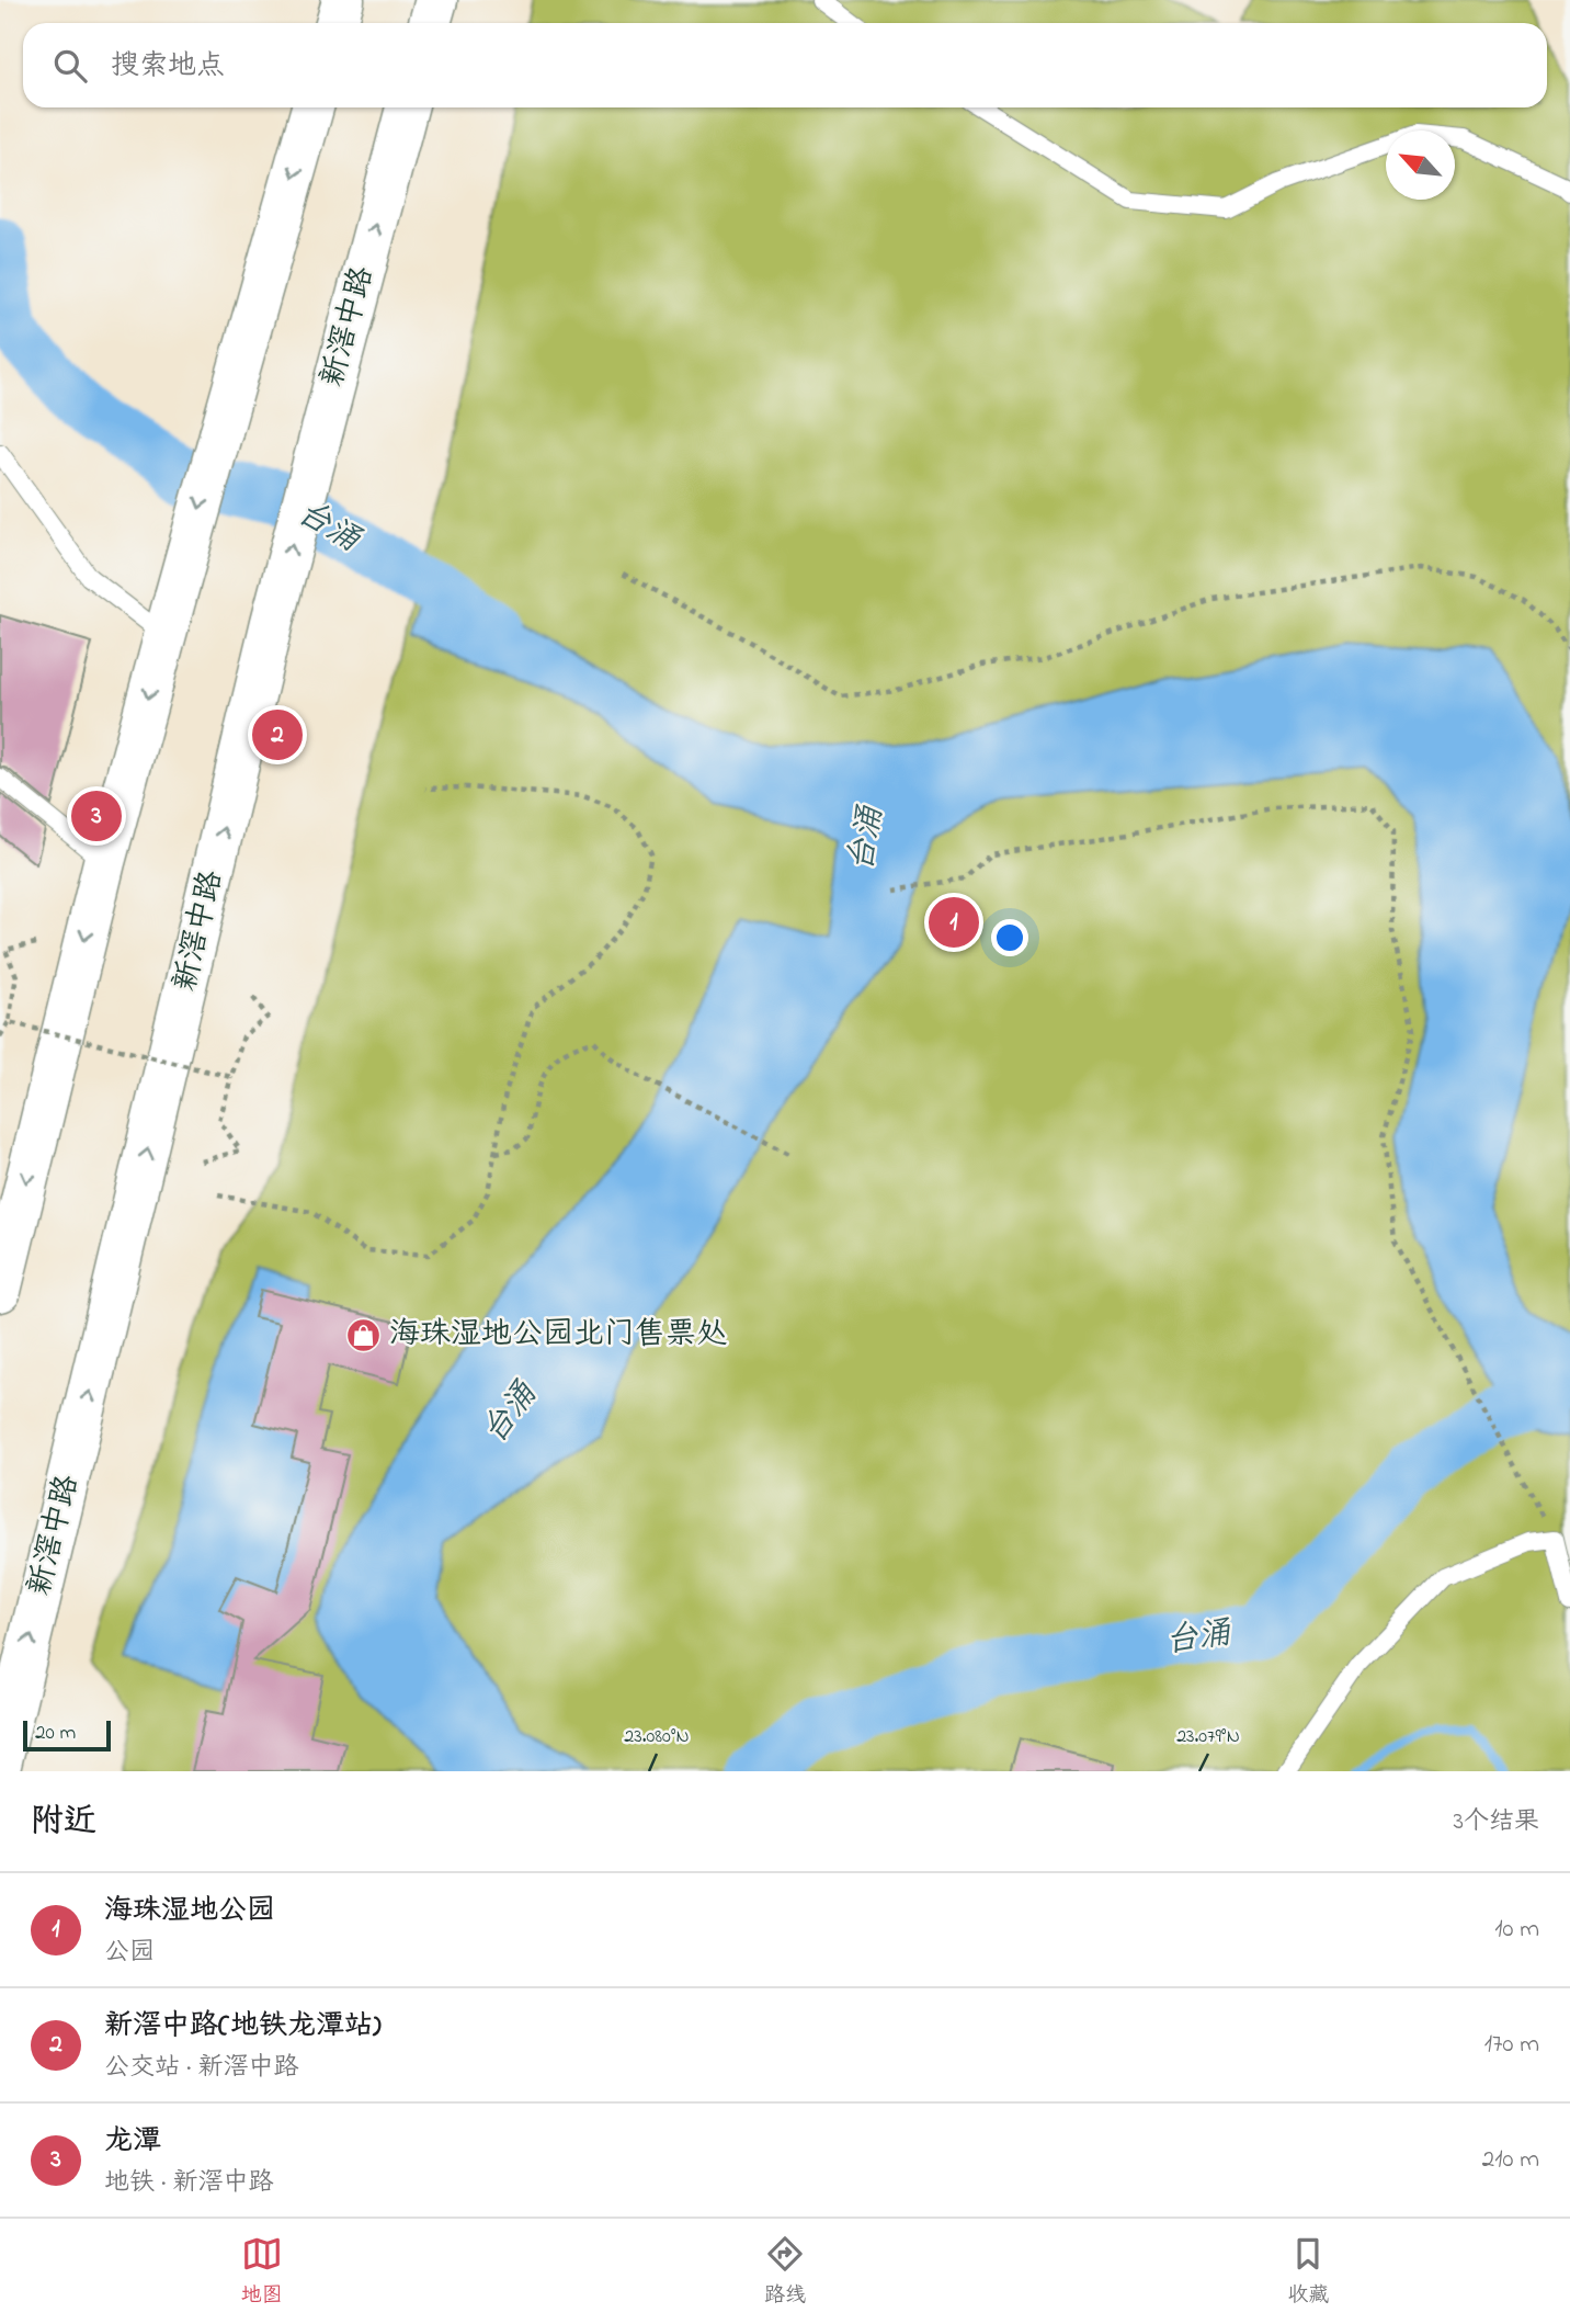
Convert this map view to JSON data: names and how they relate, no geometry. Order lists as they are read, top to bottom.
{
  "streets": {
    "highway": ["新滘中路"]
  },
  "water": ["台涌"],
  "places": {
    "shop": ["海珠湿地公园北门售票处"]
  },
  "scale_bar": "20 m",
  "north": "top left",
  "page": {
    "search": "搜索地点",
    "pins": ["2", "3", "1"],
    "scale": "20 m",
    "heading": ["附近", "3个结果"],
    "list": [
      {
        "mark": "1",
        "name": "海珠湿地公园",
        "note": "公园",
        "value": "10 m"
      },
      {
        "mark": "2",
        "name": "新滘中路(地铁龙潭站)",
        "note": "公交站 · 新滘中路",
        "value": "170 m"
      },
      {
        "mark": "3",
        "name": "龙潭",
        "note": "地铁 · 新滘中路",
        "value": "210 m"
      }
    ],
    "nav": ["地图", "路线", "收藏"]
  },
  "coordinates": ["23.080°N", "23.079°N"]
}
